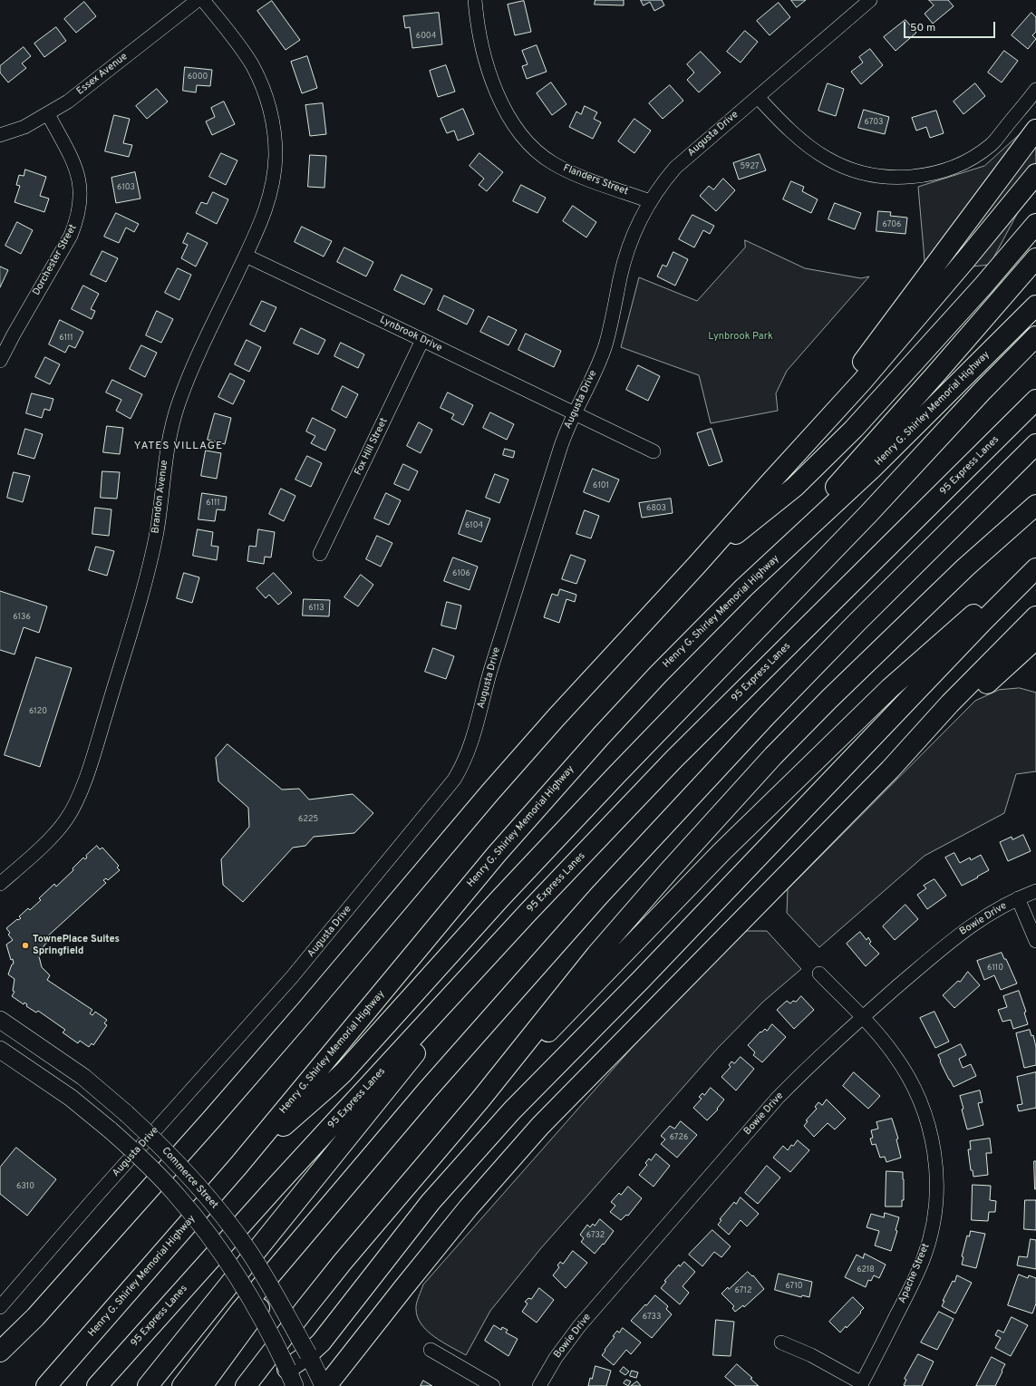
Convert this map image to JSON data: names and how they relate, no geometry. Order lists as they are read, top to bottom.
{
  "streets": {
    "highway": ["Henry G. Shirley Memorial Highway", "95 Express Lanes"],
    "main road": ["Commerce Street"],
    "street": [
      "Essex Avenue",
      "Augusta Drive",
      "Flanders Street",
      "Dorchester Street",
      "Lynbrook Drive",
      "Fox Hill Street",
      "Brandon Avenue",
      "Bowie Drive",
      "Apache Street"
    ]
  },
  "crossings": [
    ["Essex Avenue", "Dorchester Street"],
    ["Augusta Drive", "Flanders Street"],
    ["Augusta Drive", "Lynbrook Drive"],
    ["Lynbrook Drive", "Fox Hill Street"],
    ["Lynbrook Drive", "Brandon Avenue"],
    ["Bowie Drive", "Apache Street"]
  ],
  "districts": ["YATES VILLAGE"],
  "parks": ["Lynbrook Park"],
  "places": ["TownePlace Suites Springfield"],
  "house_numbers": [
    "6004",
    "6000",
    "6703",
    "5927",
    "6103",
    "6706",
    "6111",
    "6101",
    "6111",
    "6803",
    "6104",
    "6106",
    "6113",
    "6136",
    "6120",
    "6225",
    "6110",
    "6726",
    "6310",
    "6732",
    "6218",
    "6710",
    "6712",
    "6733"
  ],
  "scale_bar": "50 m"
}
